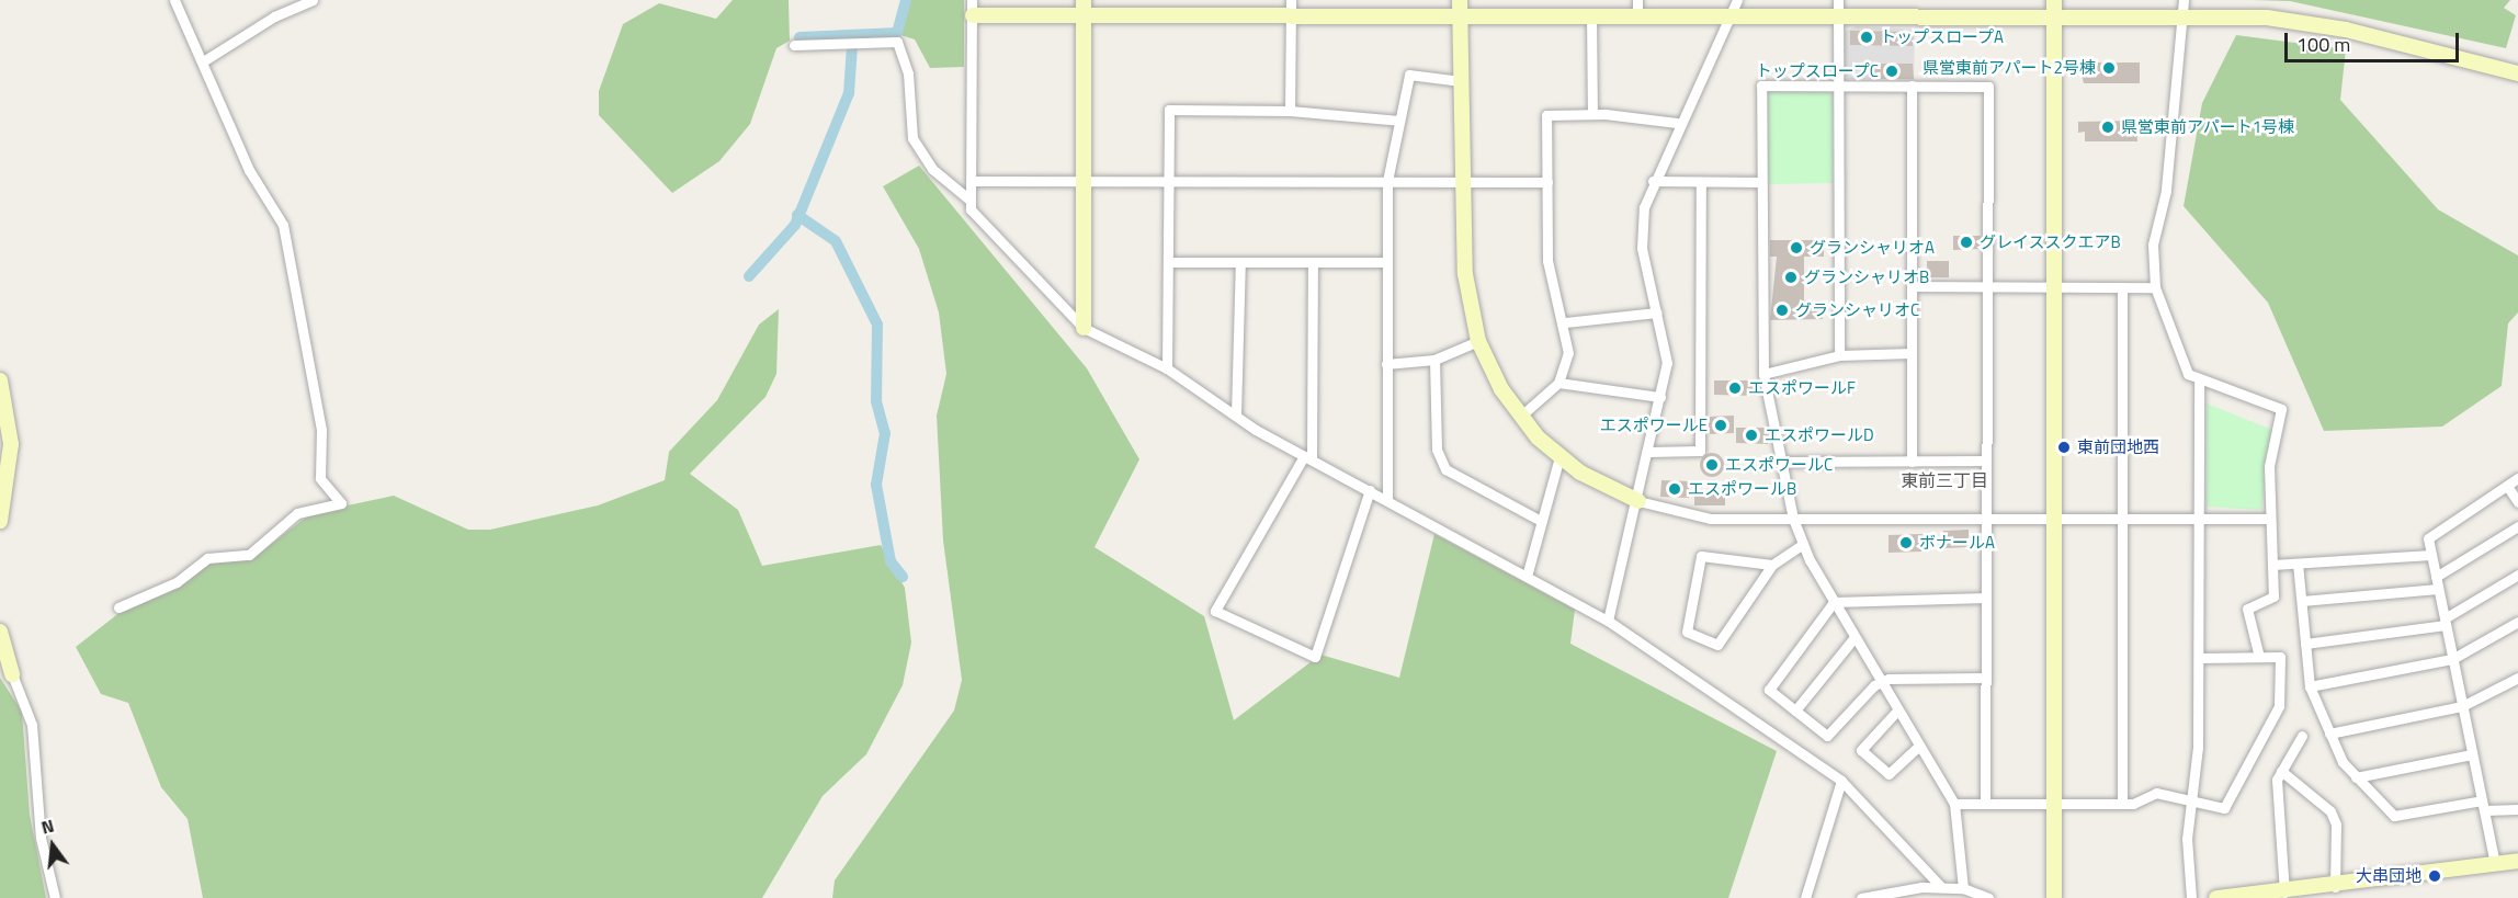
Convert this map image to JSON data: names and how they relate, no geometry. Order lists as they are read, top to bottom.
{
  "districts": ["東前三丁目"],
  "places": [
    "トップスロープA",
    "県営東前アパート2号棟",
    "トップスロープC",
    "県営東前アパート1号棟",
    "グレイススクエアB",
    "グランシャリオA",
    "グランシャリオB",
    "グランシャリオC",
    "エスポワールF",
    "エスポワールE",
    "エスポワールD",
    "東前団地西",
    "エスポワールC",
    "エスポワールB",
    "ボナールA",
    "大串団地"
  ],
  "scale_bar": "100 m",
  "north": "top"
}
